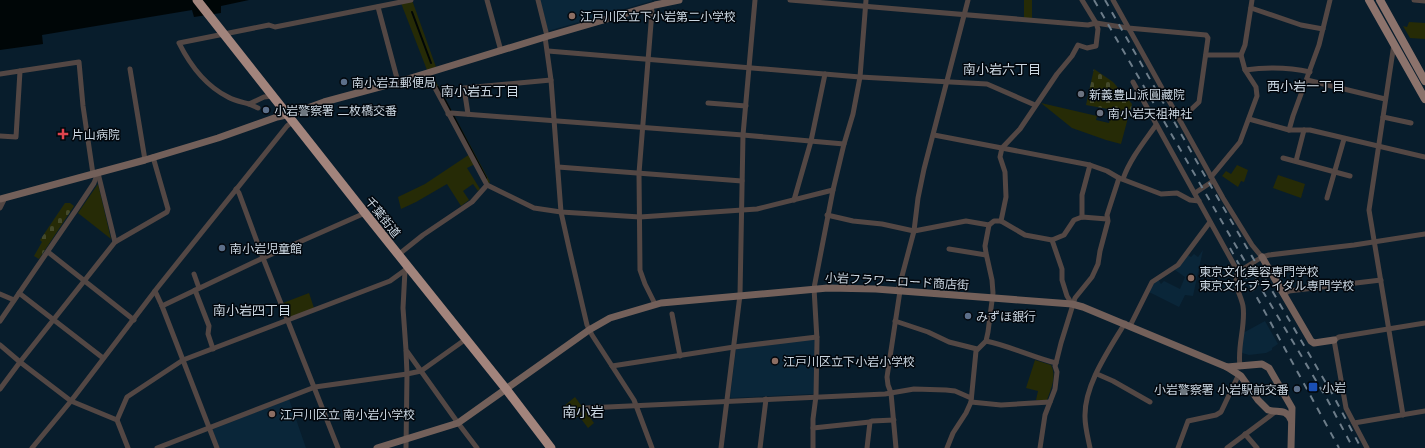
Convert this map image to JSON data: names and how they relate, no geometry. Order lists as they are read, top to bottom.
{
  "streets": {
    "highway": ["千葉街道"],
    "street": ["小岩フラワーロード商店街"]
  },
  "crossings": [
    ["千葉街道", "小岩フラワーロード商店街"]
  ],
  "districts": [
    "南小岩六丁目",
    "西小岩一丁目",
    "南小岩五丁目",
    "南小岩四丁目",
    "南小岩"
  ],
  "places": {
    "other": [
      "江戸川区立下小岩第二小学校",
      "南小岩五郵便局",
      "新義豊山派圓藏院",
      "小岩警察署 二枚橋交番",
      "南小岩天祖神社",
      "南小岩児童館",
      "東京文化美容専門学校 東京文化ブライダル専門学校",
      "みずほ銀行",
      "江戸川区立下小岩小学校",
      "小岩警察署 小岩駅前交番",
      "江戸川区立 南小岩小学校"
    ],
    "health": ["片山病院"],
    "transit": ["小岩"]
  }
}
